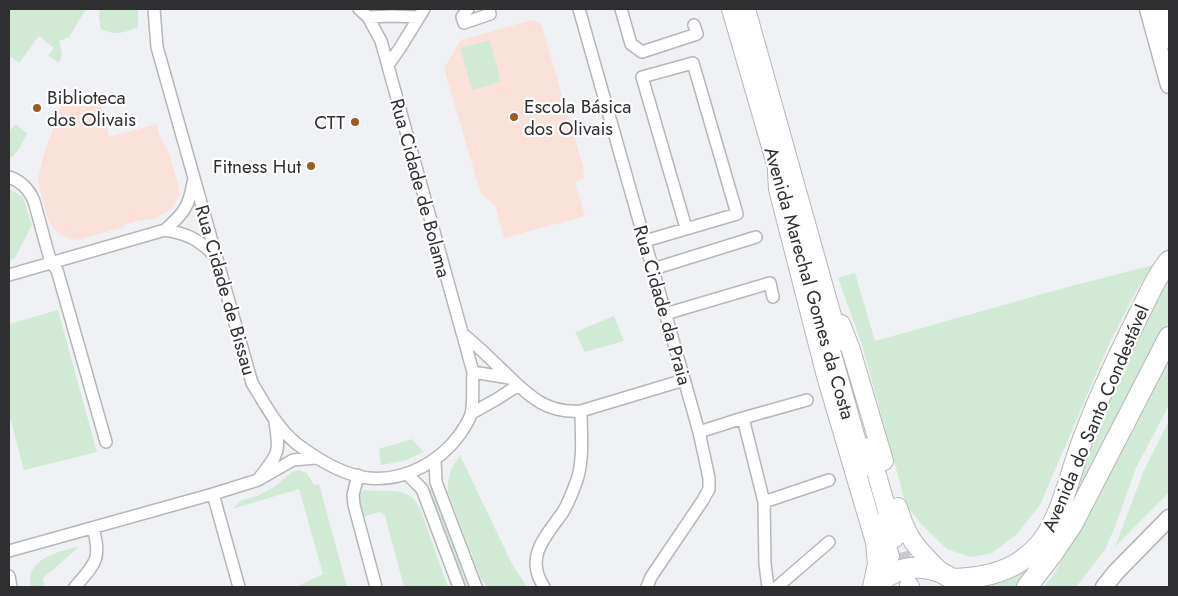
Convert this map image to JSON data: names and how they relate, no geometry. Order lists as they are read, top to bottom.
{
  "streets": {
    "highway": ["Avenida do Santo Condestável"],
    "main road": ["Avenida Marechal Gomes da Costa"],
    "street": ["Rua Cidade de Bolama", "Rua Cidade de Bissau", "Rua Cidade da Praia"]
  },
  "places": [
    "Biblioteca dos Olivais",
    "Escola Básica dos Olivais",
    "CTT",
    "Fitness Hut"
  ]
}
